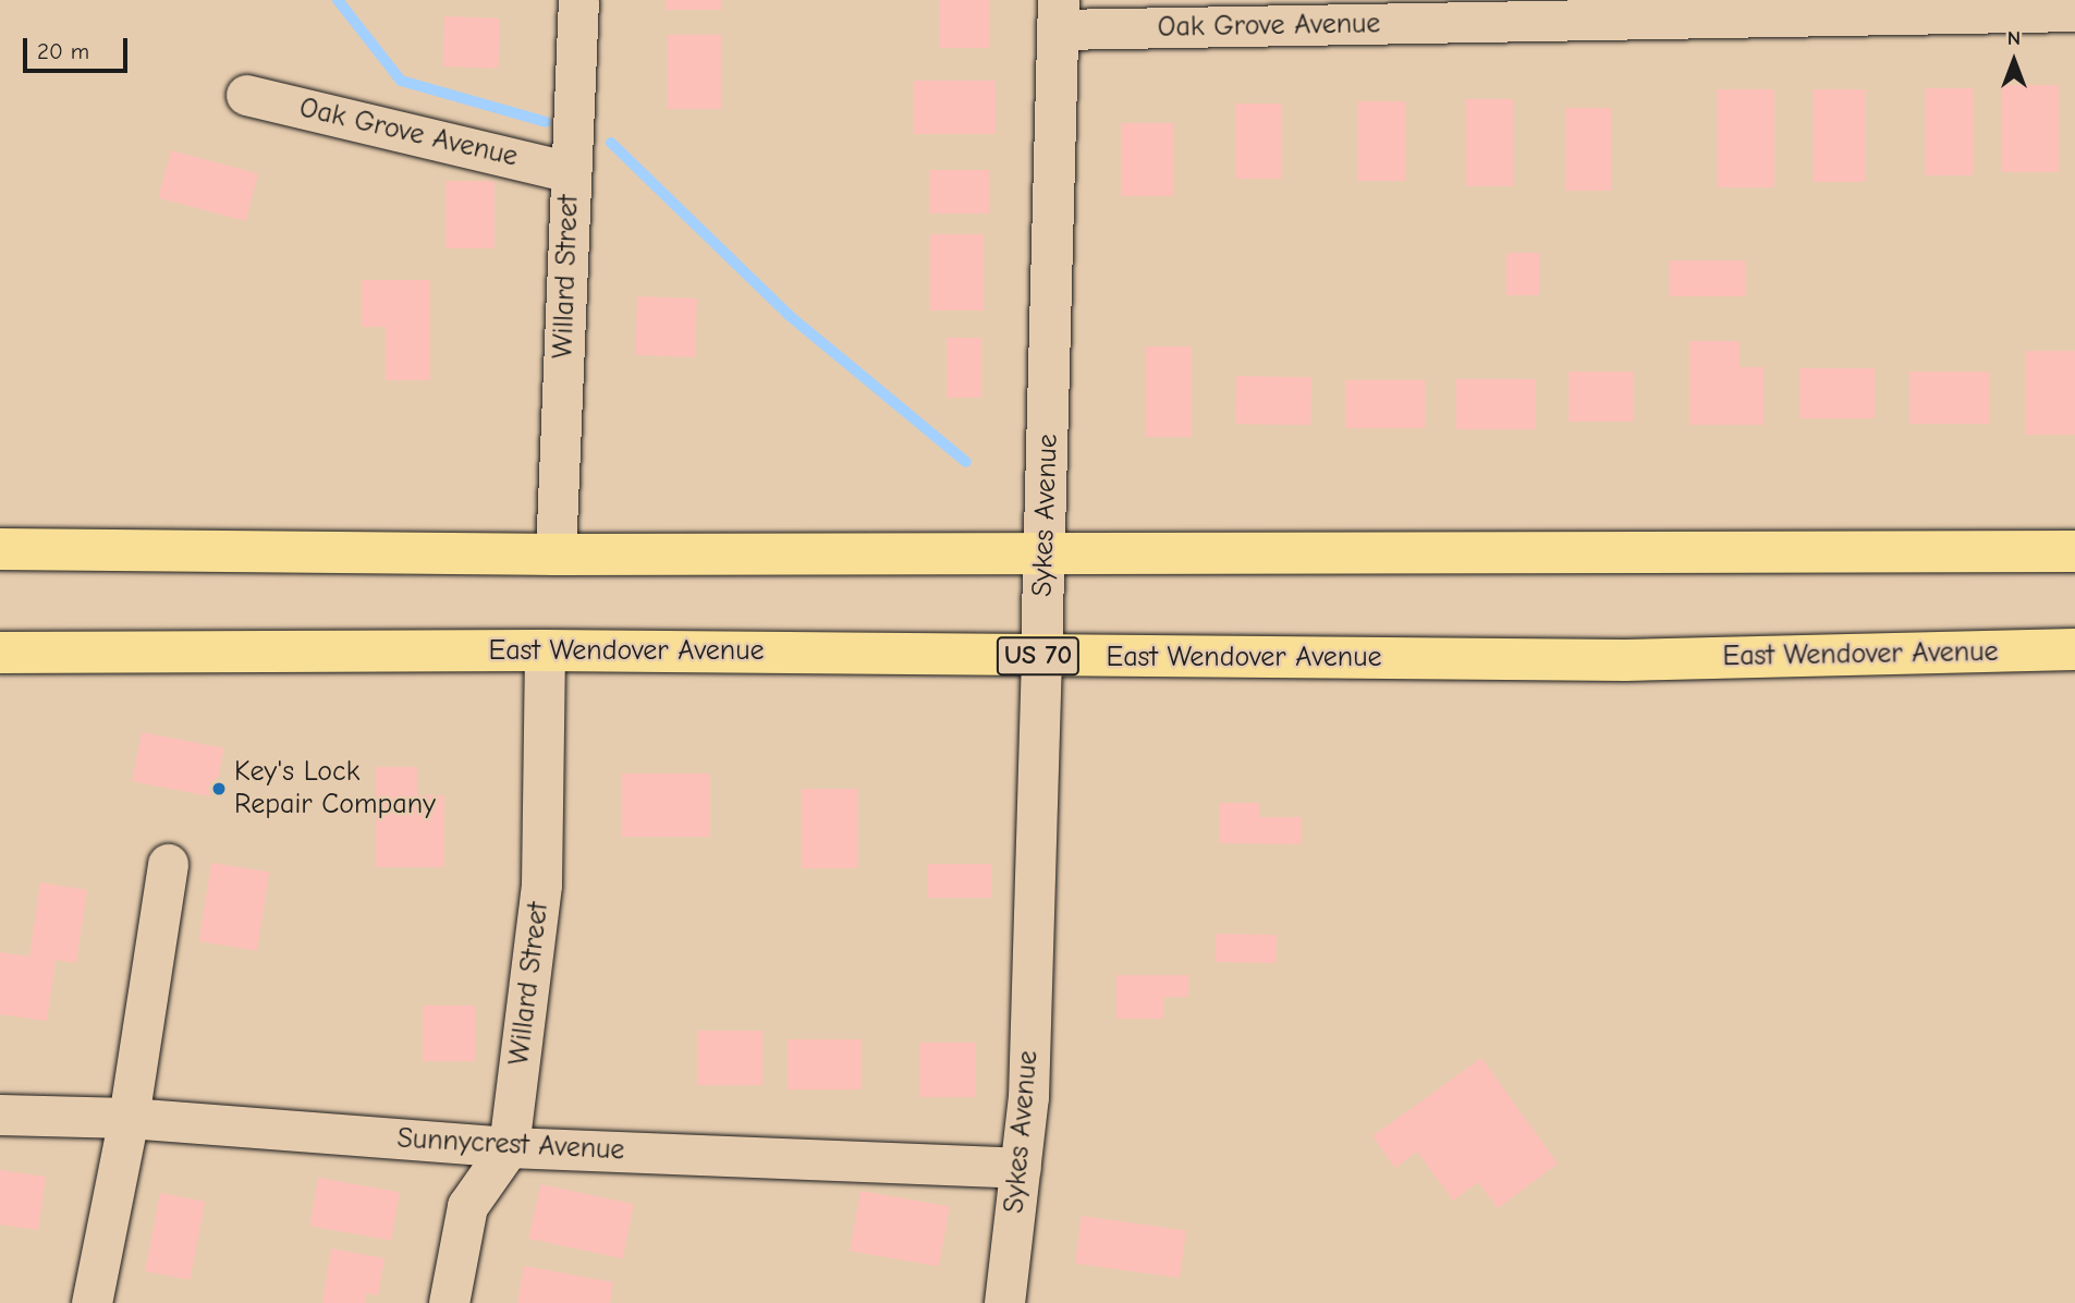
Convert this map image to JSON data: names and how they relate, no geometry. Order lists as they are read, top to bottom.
{
  "streets": {
    "highway": ["East Wendover Avenue", "US 70"],
    "street": [
      "Oak Grove Avenue",
      "Willard Street",
      "Sykes Avenue",
      "Sunnycrest Avenue"
    ]
  },
  "crossings": [
    ["Oak Grove Avenue", "Willard Street"],
    ["Oak Grove Avenue", "Sykes Avenue"],
    ["Willard Street", "East Wendover Avenue"],
    ["Willard Street", "Sunnycrest Avenue"],
    ["Sykes Avenue", "East Wendover Avenue"],
    ["Sykes Avenue", "Sunnycrest Avenue"]
  ],
  "places": ["Key's Lock Repair Company"],
  "scale_bar": "20 m",
  "north": "top"
}
